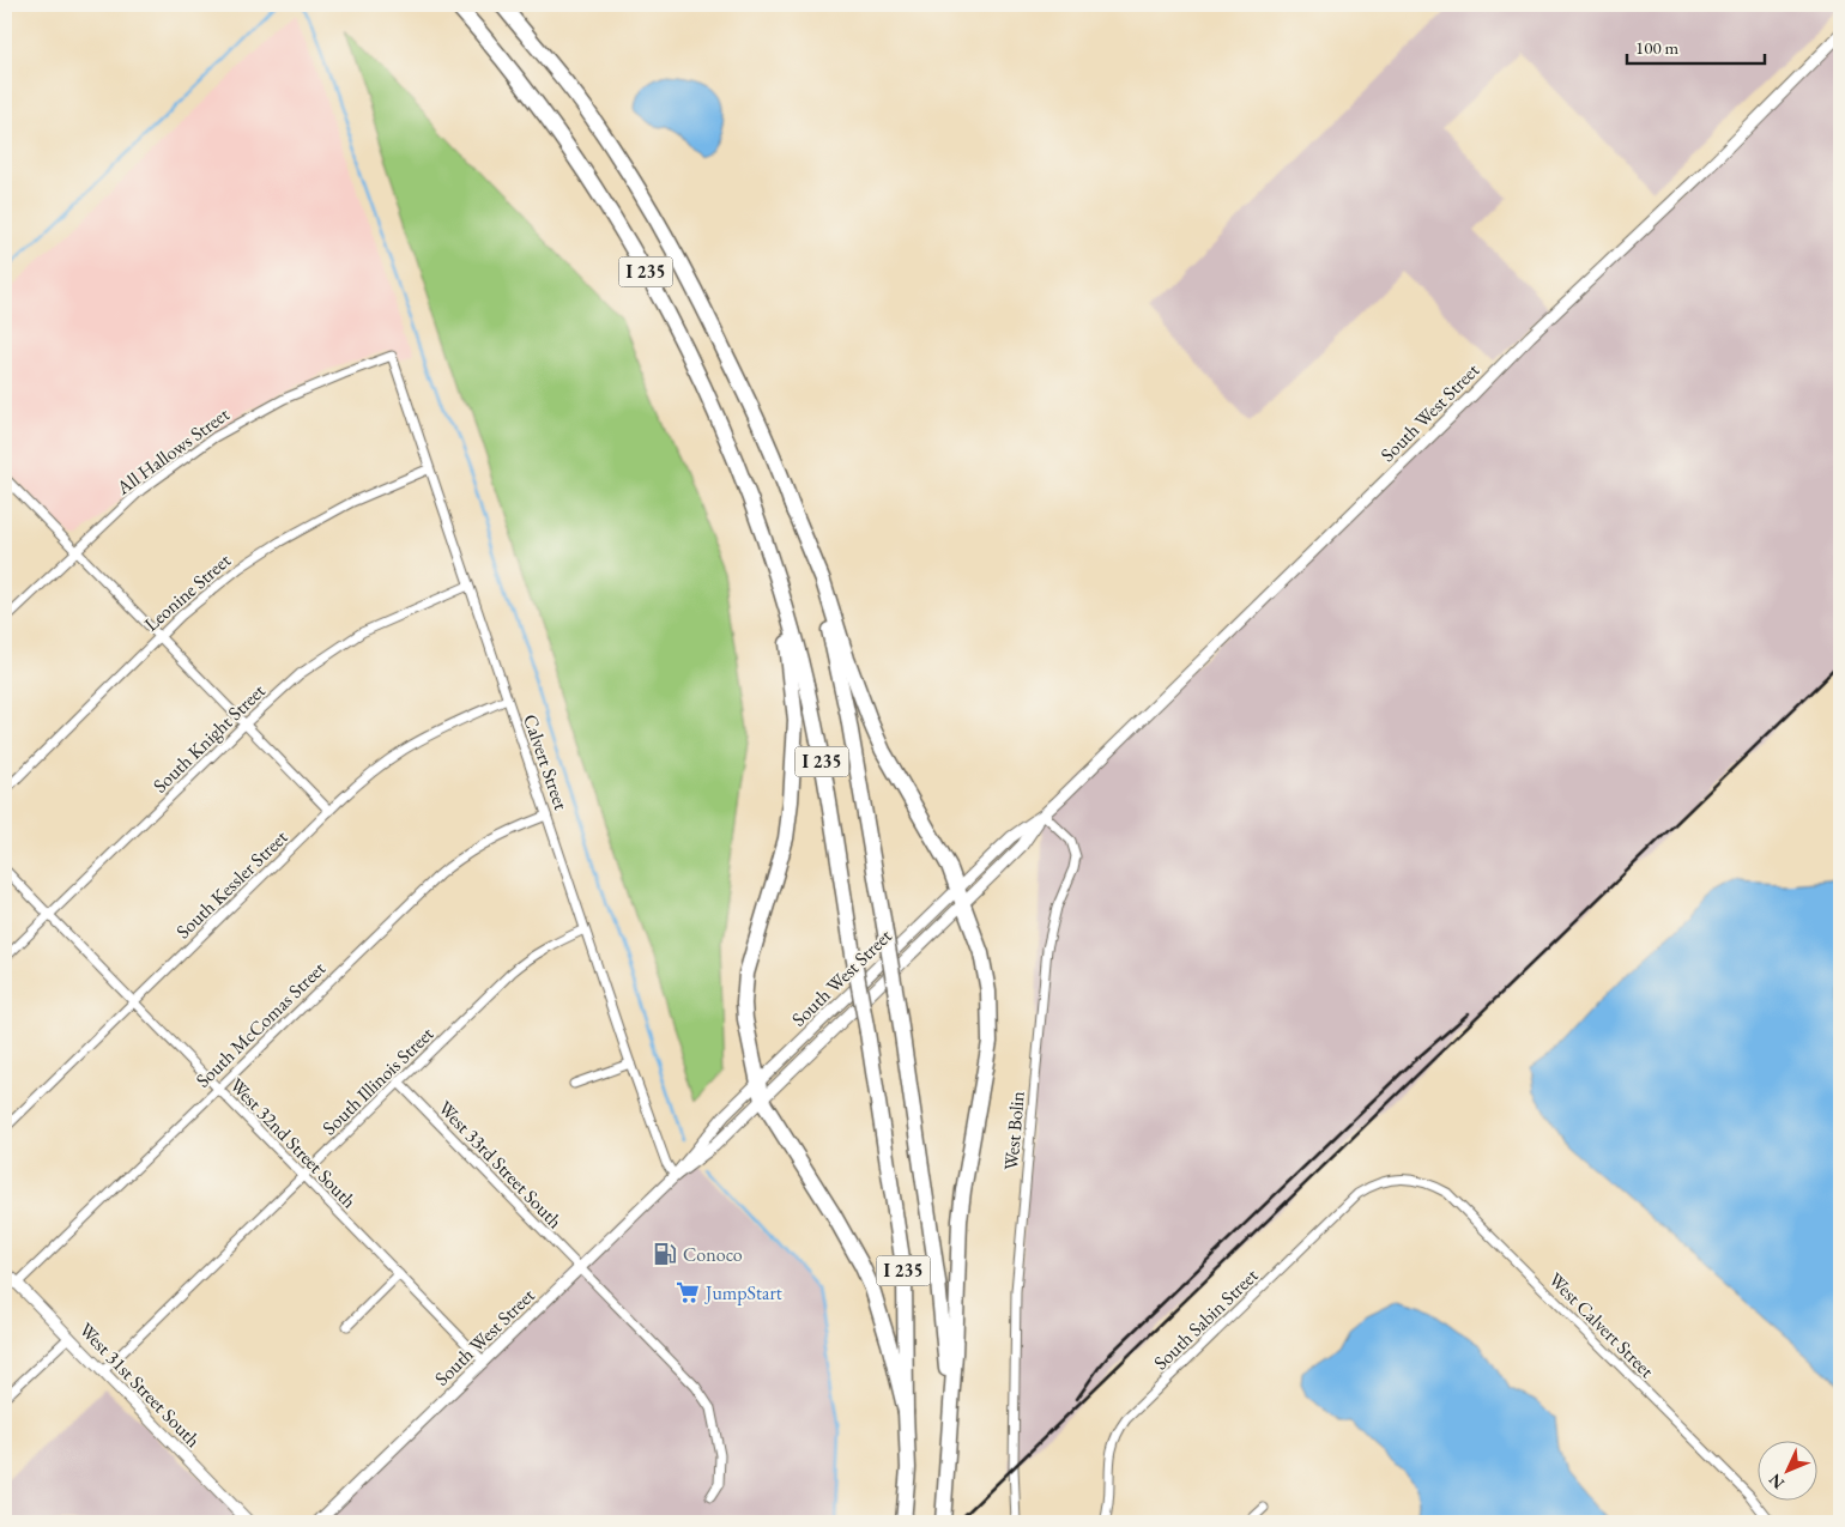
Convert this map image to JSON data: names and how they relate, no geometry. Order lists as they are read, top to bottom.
{
  "streets": {
    "highway": ["I 235"],
    "street": [
      "South West Street",
      "All Hallows Street",
      "Leonine Street",
      "South Knight Street",
      "Calvert Street",
      "South Kessler Street",
      "South McComas Street",
      "South Illinois Street",
      "West Bolin",
      "West 32nd Street South",
      "West 33rd Street South",
      "South Sabin Street",
      "West Calvert Street",
      "West 31st Street South"
    ]
  },
  "crossings": [
    ["South West Street", "Calvert Street"],
    ["South West Street", "West Bolin"],
    ["South West Street", "West 32nd Street South"],
    ["South West Street", "West 33rd Street South"],
    ["All Hallows Street", "Calvert Street"],
    ["Leonine Street", "Calvert Street"],
    ["South Knight Street", "Calvert Street"],
    ["South Knight Street", "West 32nd Street South"],
    ["Calvert Street", "South Kessler Street"],
    ["Calvert Street", "South McComas Street"],
    ["Calvert Street", "South Illinois Street"],
    ["South Kessler Street", "West 32nd Street South"],
    ["South McComas Street", "West 32nd Street South"],
    ["South McComas Street", "West 31st Street South"],
    ["South Illinois Street", "West 32nd Street South"],
    ["South Illinois Street", "West 33rd Street South"],
    ["South Illinois Street", "West 31st Street South"],
    ["South Sabin Street", "West Calvert Street"]
  ],
  "places": {
    "fuel station": ["Conoco"],
    "supermarket": ["JumpStart"]
  },
  "scale_bar": "100 m",
  "north": "bottom left"
}
